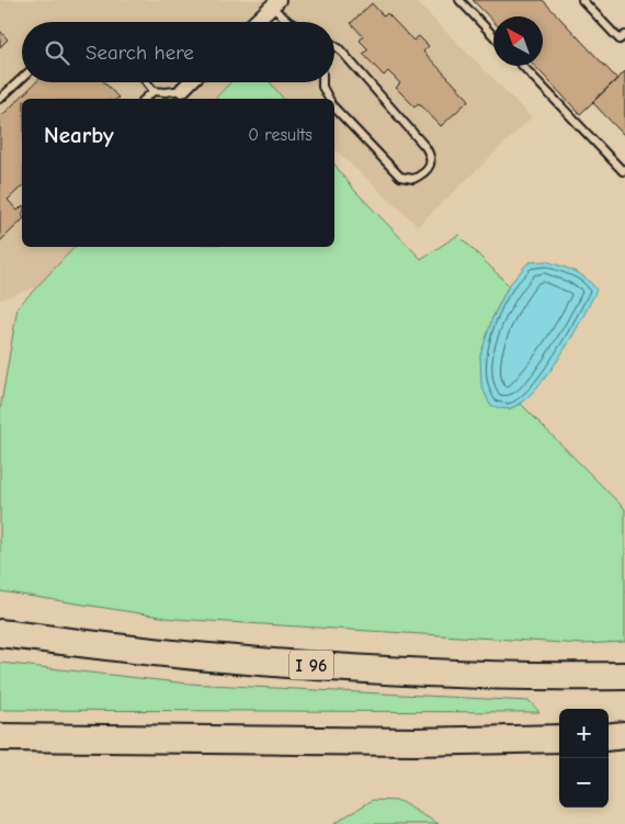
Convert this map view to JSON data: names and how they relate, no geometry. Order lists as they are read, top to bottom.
{
  "streets": {
    "highway": ["I 96"]
  },
  "north": "top left",
  "page": {
    "search": "Search here",
    "heading": ["Nearby", "0 results"],
    "map_buttons": ["+", "−"]
  }
}
